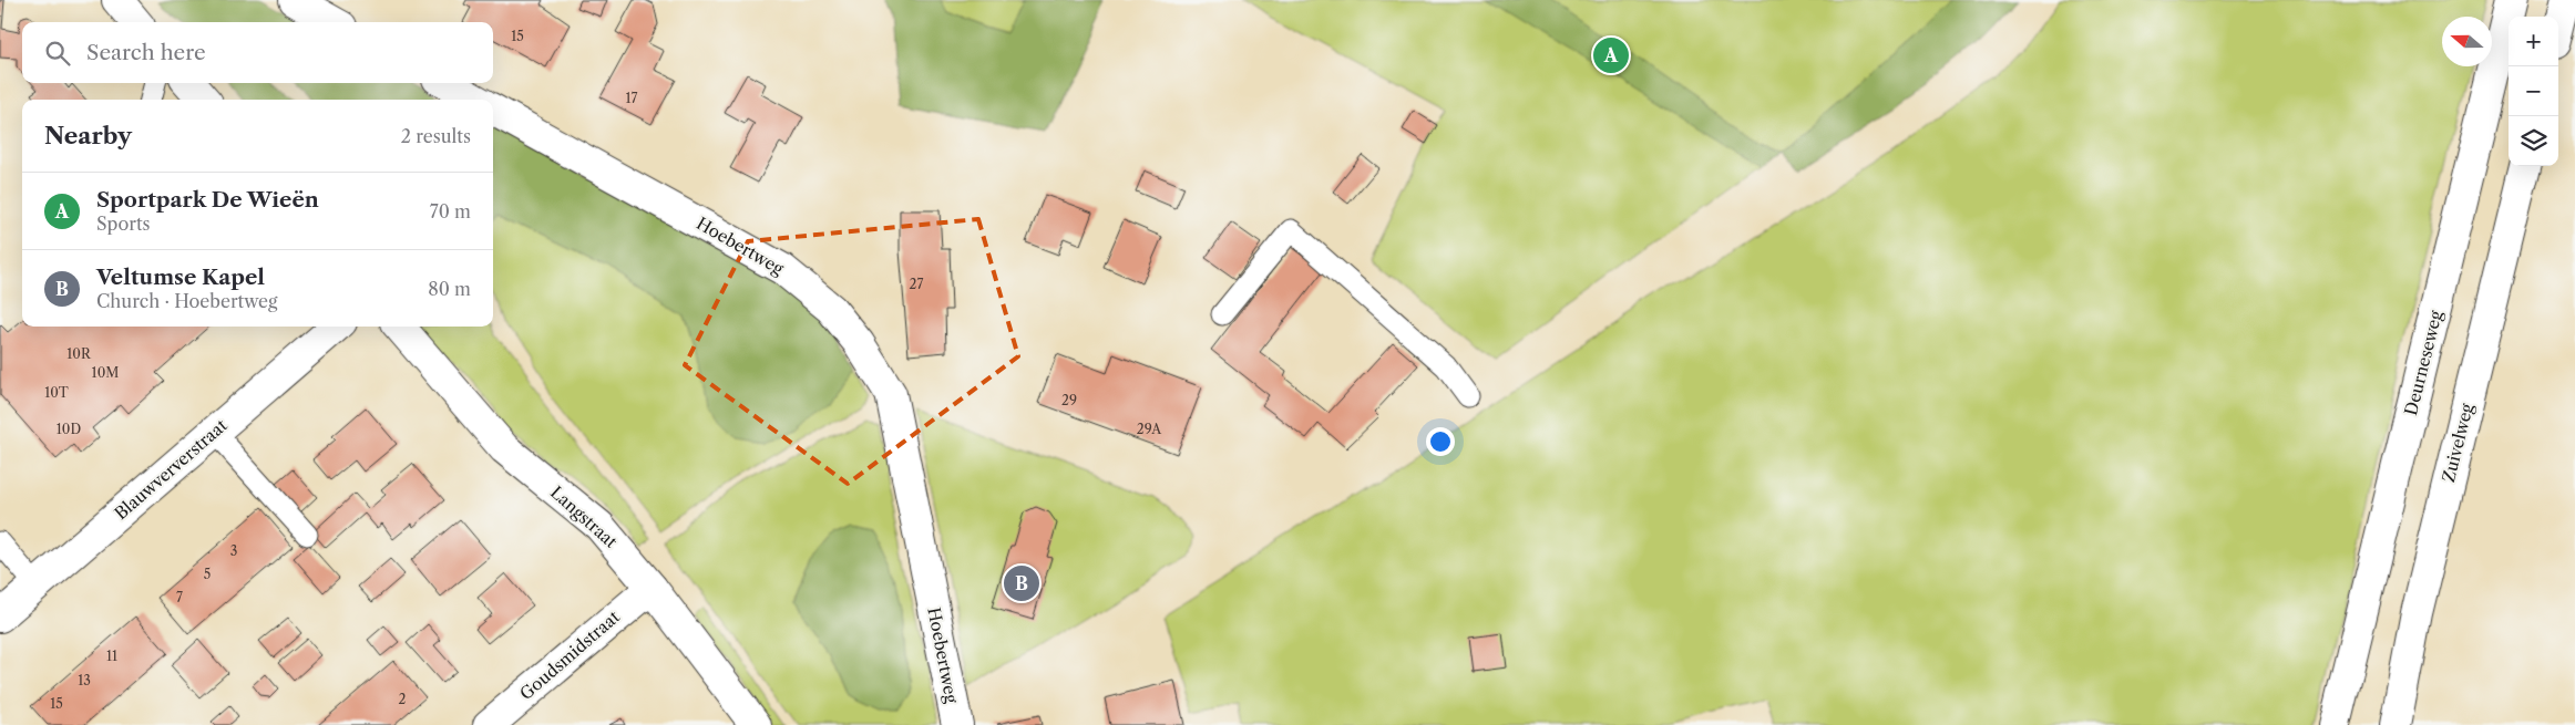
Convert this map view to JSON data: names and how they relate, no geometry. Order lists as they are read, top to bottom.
{
  "streets": {
    "street": [
      "Hoebertweg",
      "Deurneseweg",
      "Zuivelweg",
      "Blauwververstraat",
      "Langstraat",
      "Goudsmidstraat"
    ]
  },
  "crossings": [
    ["Langstraat", "Goudsmidstraat"]
  ],
  "house_numbers": [
    "15",
    "17",
    "27",
    "10R",
    "10M",
    "10T",
    "29",
    "10D",
    "29A",
    "3",
    "5",
    "7",
    "11",
    "13",
    "2",
    "15"
  ],
  "north": "left",
  "page": {
    "map_buttons": ["+", "−"],
    "search": "Search here",
    "pins": ["A", "B"],
    "heading": ["Nearby", "2 results"],
    "list": [
      {
        "mark": "A",
        "name": "Sportpark De Wieën",
        "note": "Sports",
        "value": "70 m"
      },
      {
        "mark": "B",
        "name": "Veltumse Kapel",
        "note": "Church · Hoebertweg",
        "value": "80 m"
      }
    ]
  }
}
